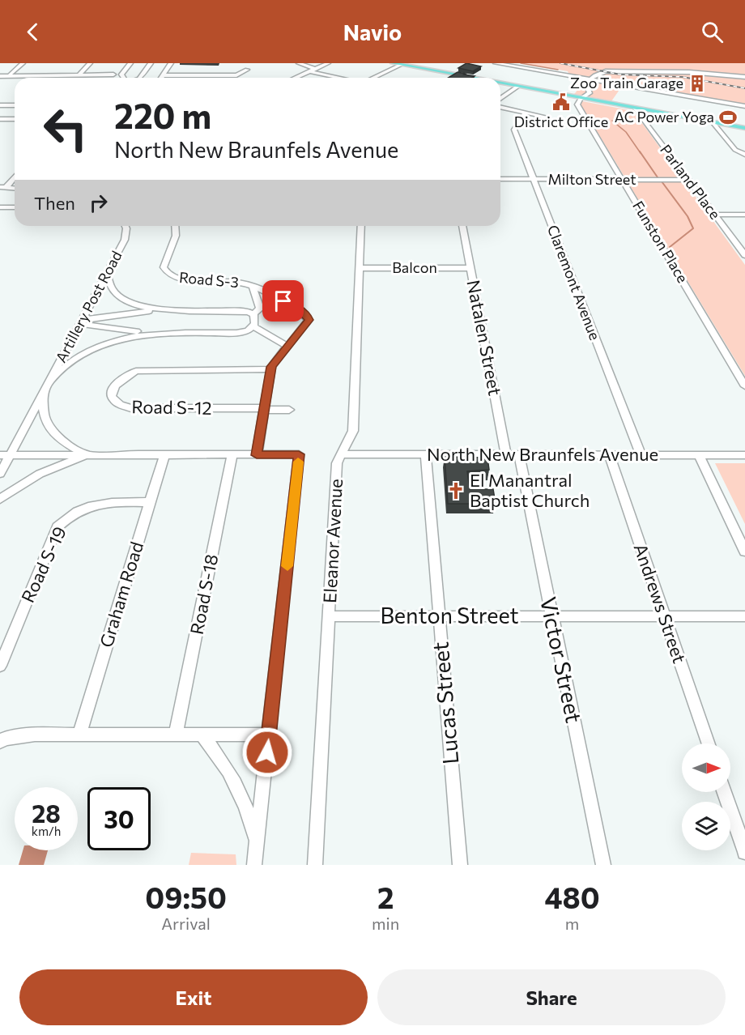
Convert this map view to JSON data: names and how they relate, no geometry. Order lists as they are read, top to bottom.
{
  "streets": {
    "street": [
      "Milton Street",
      "Parland Place",
      "Funston Place",
      "Balcon",
      "Road S-3",
      "Claremont Avenue",
      "Artillery Post Road",
      "Natalen Street",
      "Road S-12",
      "North New Braunfels Avenue",
      "Eleanor Avenue",
      "Road S-19",
      "Graham Road",
      "Road S-18",
      "Andrews Street",
      "Benton Street",
      "Victor Street",
      "Lucas Street"
    ]
  },
  "crossings": [
    ["Milton Street", "Parland Place"],
    ["Milton Street", "Funston Place"],
    ["Milton Street", "Claremont Avenue"],
    ["Balcon", "Natalen Street"],
    ["Balcon", "Eleanor Avenue"],
    ["Road S-3", "Road S-12"],
    ["Claremont Avenue", "North New Braunfels Avenue"],
    ["Natalen Street", "North New Braunfels Avenue"],
    ["Natalen Street", "Victor Street"],
    ["North New Braunfels Avenue", "Eleanor Avenue"],
    ["North New Braunfels Avenue", "Andrews Street"],
    ["North New Braunfels Avenue", "Victor Street"],
    ["North New Braunfels Avenue", "Lucas Street"],
    ["Eleanor Avenue", "Benton Street"],
    ["Road S-19", "Graham Road"],
    ["Andrews Street", "Benton Street"],
    ["Benton Street", "Victor Street"],
    ["Benton Street", "Lucas Street"]
  ],
  "places": {
    "building": ["Zoo Train Garage"],
    "public building": ["District Office"],
    "sports": ["AC Power Yoga"],
    "church": ["El Manantral Baptist Church"]
  },
  "north": "right",
  "page": {
    "header": "Navio",
    "turn": ["220 m", "North New Braunfels Avenue"],
    "then": "Then",
    "speed": "28 km/h",
    "limit": "30",
    "eta": [
      "09:50",
      "Arrival",
      "2",
      "min",
      "480",
      "m"
    ],
    "buttons": ["Exit", "Share"]
  }
}
